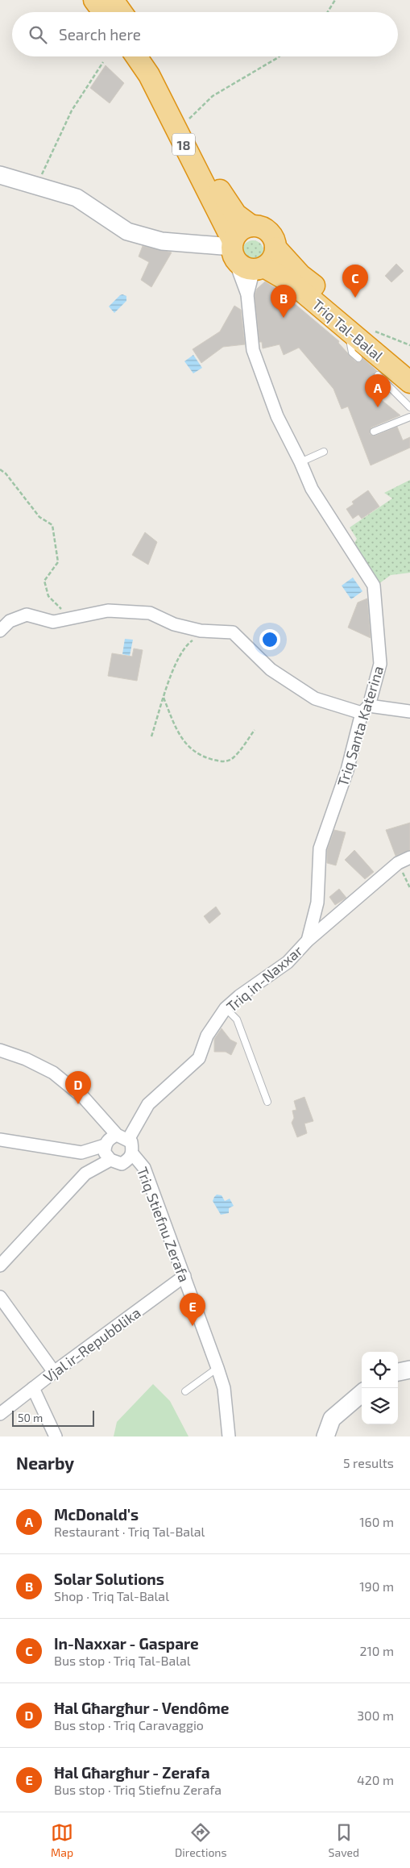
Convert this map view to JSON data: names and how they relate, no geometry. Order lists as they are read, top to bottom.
{
  "streets": {
    "highway": ["18", "Triq Tal-Balal"],
    "street": [
      "Triq Santa Katerina",
      "Triq in-Naxxar",
      "Triq Stiefnu Zerafa",
      "Vjal ir-Repubblika"
    ]
  },
  "crossings": [
    ["Triq Tal-Balal", "Triq Santa Katerina"],
    ["Triq Santa Katerina", "Triq in-Naxxar"],
    ["Triq in-Naxxar", "Triq Stiefnu Zerafa"],
    ["Triq Stiefnu Zerafa", "Vjal ir-Repubblika"]
  ],
  "scale_bar": "50 m",
  "page": {
    "search": "Search here",
    "pins": [
      "C",
      "B",
      "A",
      "D",
      "E"
    ],
    "scale": "50 m",
    "heading": ["Nearby", "5 results"],
    "list": [
      {
        "mark": "A",
        "name": "McDonald's",
        "note": "Restaurant · Triq Tal-Balal",
        "value": "160 m"
      },
      {
        "mark": "B",
        "name": "Solar Solutions",
        "note": "Shop · Triq Tal-Balal",
        "value": "190 m"
      },
      {
        "mark": "C",
        "name": "In-Naxxar - Gaspare",
        "note": "Bus stop · Triq Tal-Balal",
        "value": "210 m"
      },
      {
        "mark": "D",
        "name": "Ħal Għargħur - Vendôme",
        "note": "Bus stop · Triq Caravaggio",
        "value": "300 m"
      },
      {
        "mark": "E",
        "name": "Ħal Għargħur - Zerafa",
        "note": "Bus stop · Triq Stiefnu Zerafa",
        "value": "420 m"
      }
    ],
    "nav": ["Map", "Directions", "Saved"]
  }
}
